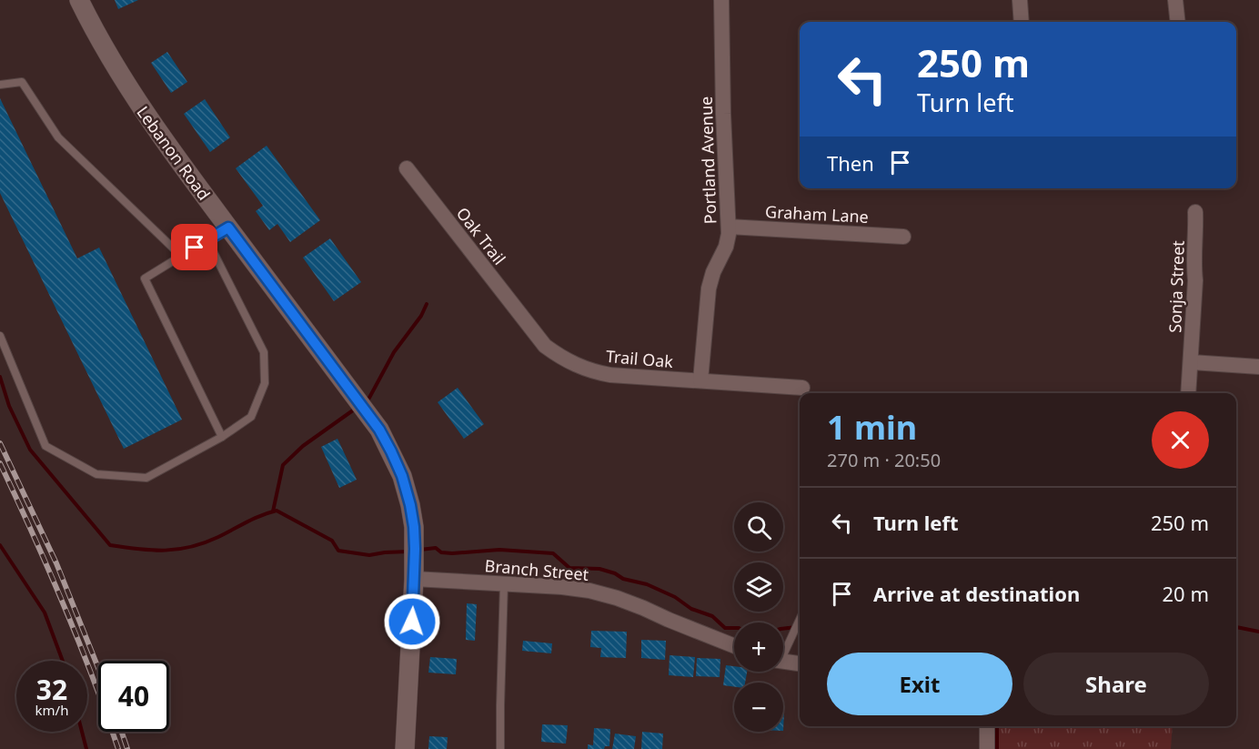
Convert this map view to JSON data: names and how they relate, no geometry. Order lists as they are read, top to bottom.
{
  "streets": {
    "street": [
      "Lebanon Road",
      "Portland Avenue",
      "Graham Lane",
      "Oak Trail",
      "Sonja Street",
      "Trail Oak",
      "Branch Street"
    ]
  },
  "crossings": [
    ["Lebanon Road", "Branch Street"],
    ["Portland Avenue", "Graham Lane"],
    ["Portland Avenue", "Trail Oak"],
    ["Oak Trail", "Trail Oak"]
  ],
  "page": {
    "turn": ["250 m", "Turn left"],
    "then": "Then",
    "heading": ["1 min", "270 m · 20:50"],
    "list": [
      {
        "name": "Turn left",
        "value": "250 m"
      },
      {
        "name": "Arrive at destination",
        "value": "20 m"
      }
    ],
    "map_buttons": ["+", "−"],
    "buttons": ["Exit", "Share"],
    "speed": "32 km/h",
    "limit": "40"
  }
}
